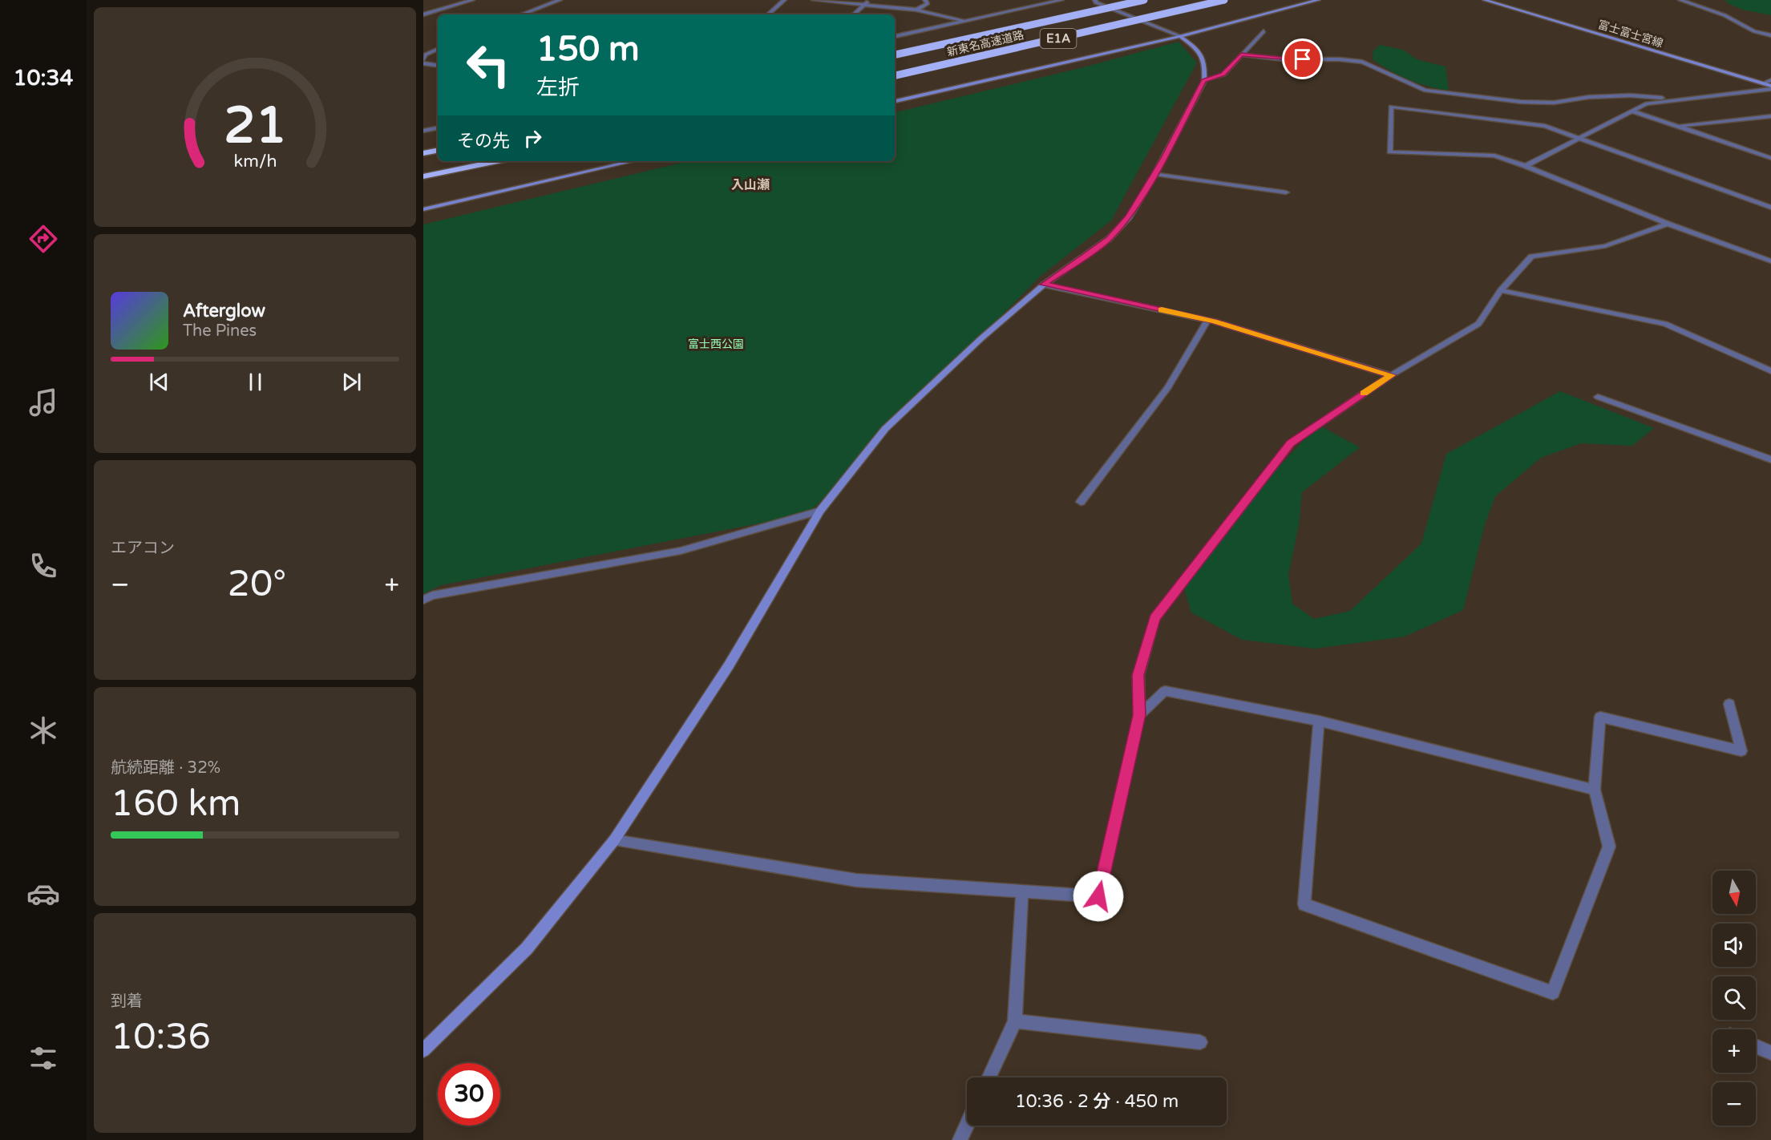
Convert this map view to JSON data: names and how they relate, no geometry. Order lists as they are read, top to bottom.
{
  "streets": {
    "highway": ["E1A", "新東名高速道路"],
    "street": ["富士富士宮線"]
  },
  "districts": ["入山瀬"],
  "parks": ["富士西公園"],
  "north": "bottom",
  "page": {
    "tabs": "10:34",
    "turn": ["150 m", "左折"],
    "then": "その先",
    "song": ["Afterglow", "The Pines"],
    "tile": [
      "エアコン",
      ["航続距離 · 32%", "160 km"],
      ["到着", "10:36"]
    ],
    "heat": ["−", "20°", "+"],
    "map_buttons": ["+", "−"],
    "limit": "30",
    "trip": "10:36 · 2 分 · 450 m",
    "gauge": ["21", "km/h"]
  }
}
